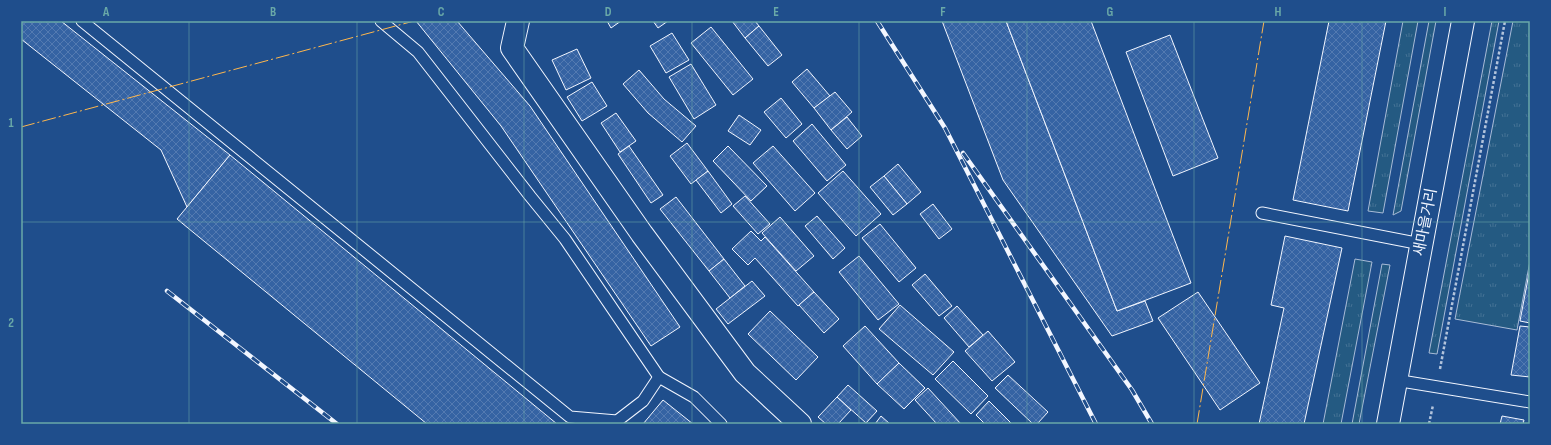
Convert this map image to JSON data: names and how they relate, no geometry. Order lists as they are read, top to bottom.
{
  "streets": {
    "street": ["새마을거리"]
  },
  "grid": {
    "columns": [
      "A",
      "B",
      "C",
      "D",
      "E",
      "F",
      "G",
      "H",
      "I"
    ],
    "rows": ["1", "2"]
  }
}
